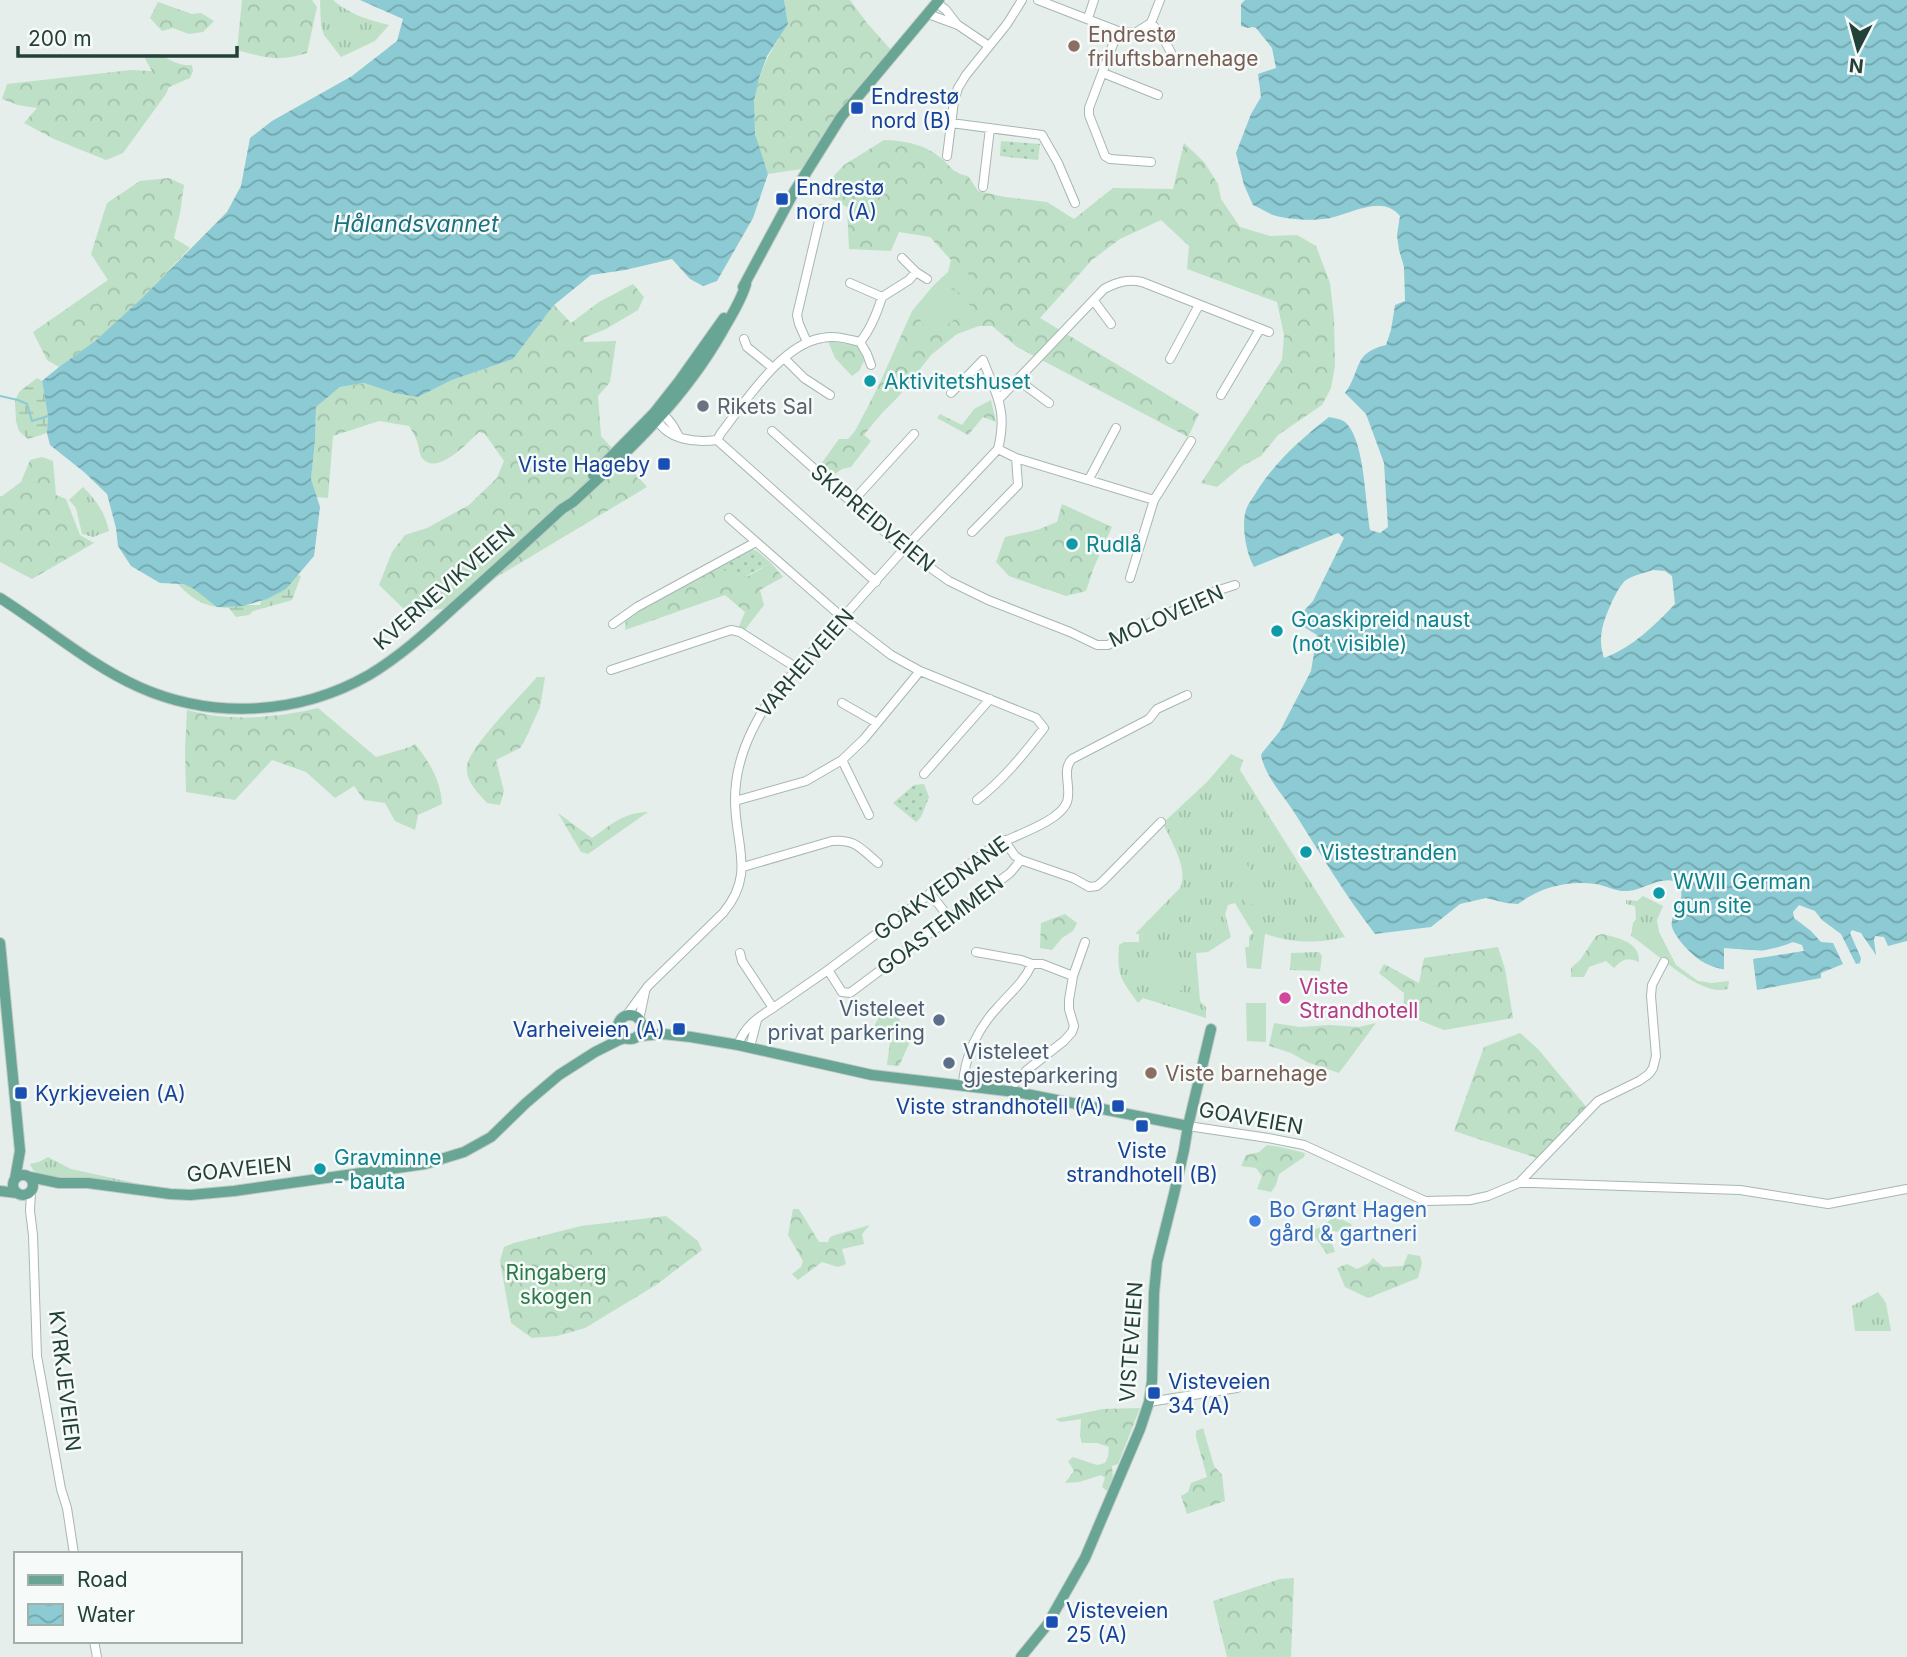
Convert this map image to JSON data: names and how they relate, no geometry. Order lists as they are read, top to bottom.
{
  "streets": {
    "main road": ["KVERNEVIKVEIEN", "GOAVEIEN", "VISTEVEIEN"],
    "street": [
      "SKIPREIDVEIEN",
      "MOLOVEIEN",
      "VARHEIVEIEN",
      "GOAKVEDNANE",
      "GOASTEMMEN",
      "KYRKJEVEIEN"
    ]
  },
  "crossings": [
    ["SKIPREIDVEIEN", "MOLOVEIEN"],
    ["SKIPREIDVEIEN", "VARHEIVEIEN"],
    ["VARHEIVEIEN", "GOAVEIEN"],
    ["GOAKVEDNANE", "GOASTEMMEN"],
    ["GOAKVEDNANE", "GOAVEIEN"],
    ["GOAVEIEN", "VISTEVEIEN"],
    ["GOAVEIEN", "KYRKJEVEIEN"]
  ],
  "water": ["Hålandsvannet"],
  "parks": ["Ringaberg skogen"],
  "places": {
    "other": [
      "Endrestø friluftsbarnehage",
      "Aktivitetshuset",
      "Rikets Sal",
      "Rudlå",
      "Goaskipreid naust (not visible)",
      "Vistestranden",
      "WWII German gun site",
      "Viste Strandhotell",
      "Visteleet privat parkering",
      "Visteleet gjesteparkering",
      "Viste barnehage",
      "Gravminne - bauta",
      "Bo Grønt Hagen gård & gartneri"
    ],
    "transit": [
      "Endrestø nord (B)",
      "Endrestø nord (A)",
      "Viste Hageby",
      "Varheiveien (A)",
      "Kyrkjeveien (A)",
      "Viste strandhotell (A)",
      "Viste strandhotell (B)",
      "Visteveien 34 (A)",
      "Visteveien 25 (A)"
    ]
  },
  "legend": ["Road", "Water"],
  "scale_bar": "200 m",
  "north": "bottom"
}
